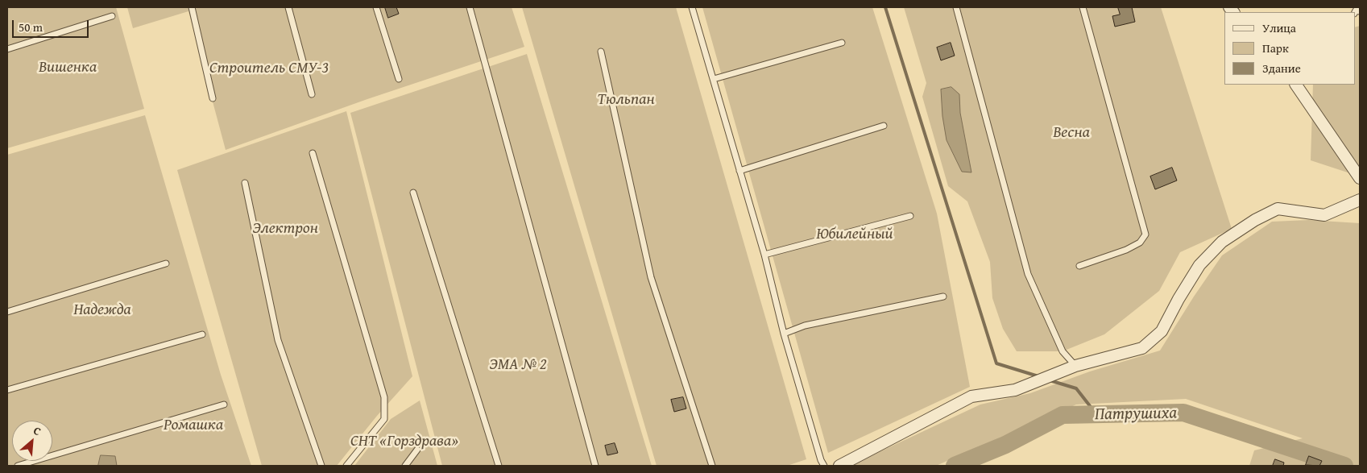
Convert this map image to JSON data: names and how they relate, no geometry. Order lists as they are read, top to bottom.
{
  "water": ["Патрушиха"],
  "parks": [
    "Вишенка",
    "Строитель СМУ-3",
    "Тюльпан",
    "Весна",
    "Электрон",
    "Юбилейный",
    "Надежда",
    "ЭМА № 2",
    "Ромашка",
    "СНТ «Горздрава»"
  ],
  "legend": ["Улица", "Парк", "Здание"],
  "scale_bar": "50 m",
  "north": "top right"
}
